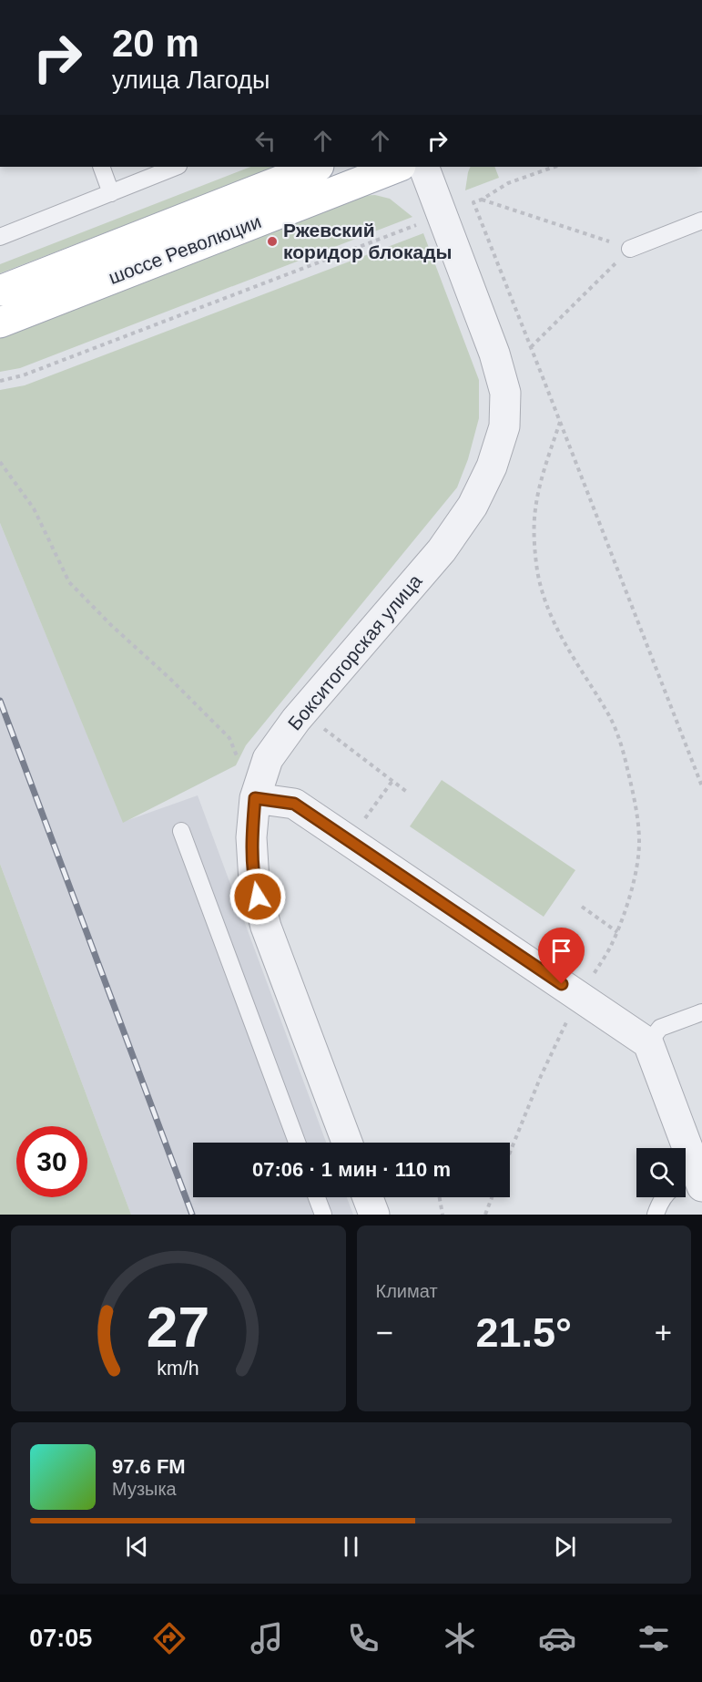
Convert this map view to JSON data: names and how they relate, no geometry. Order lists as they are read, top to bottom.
{
  "streets": {
    "main road": ["шоссе Революции"],
    "street": ["Бокситогорская улица"]
  },
  "places": ["Ржевский коридор блокады"],
  "page": {
    "turn": ["20 m", "улица Лагоды"],
    "limit": "30",
    "trip": "07:06 · 1 мин · 110 m",
    "tile": "Климат",
    "heat": ["−", "21.5°", "+"],
    "song": ["97.6 FM", "Музыка"],
    "tabs": "07:05",
    "gauge": ["27", "km/h"]
  }
}
